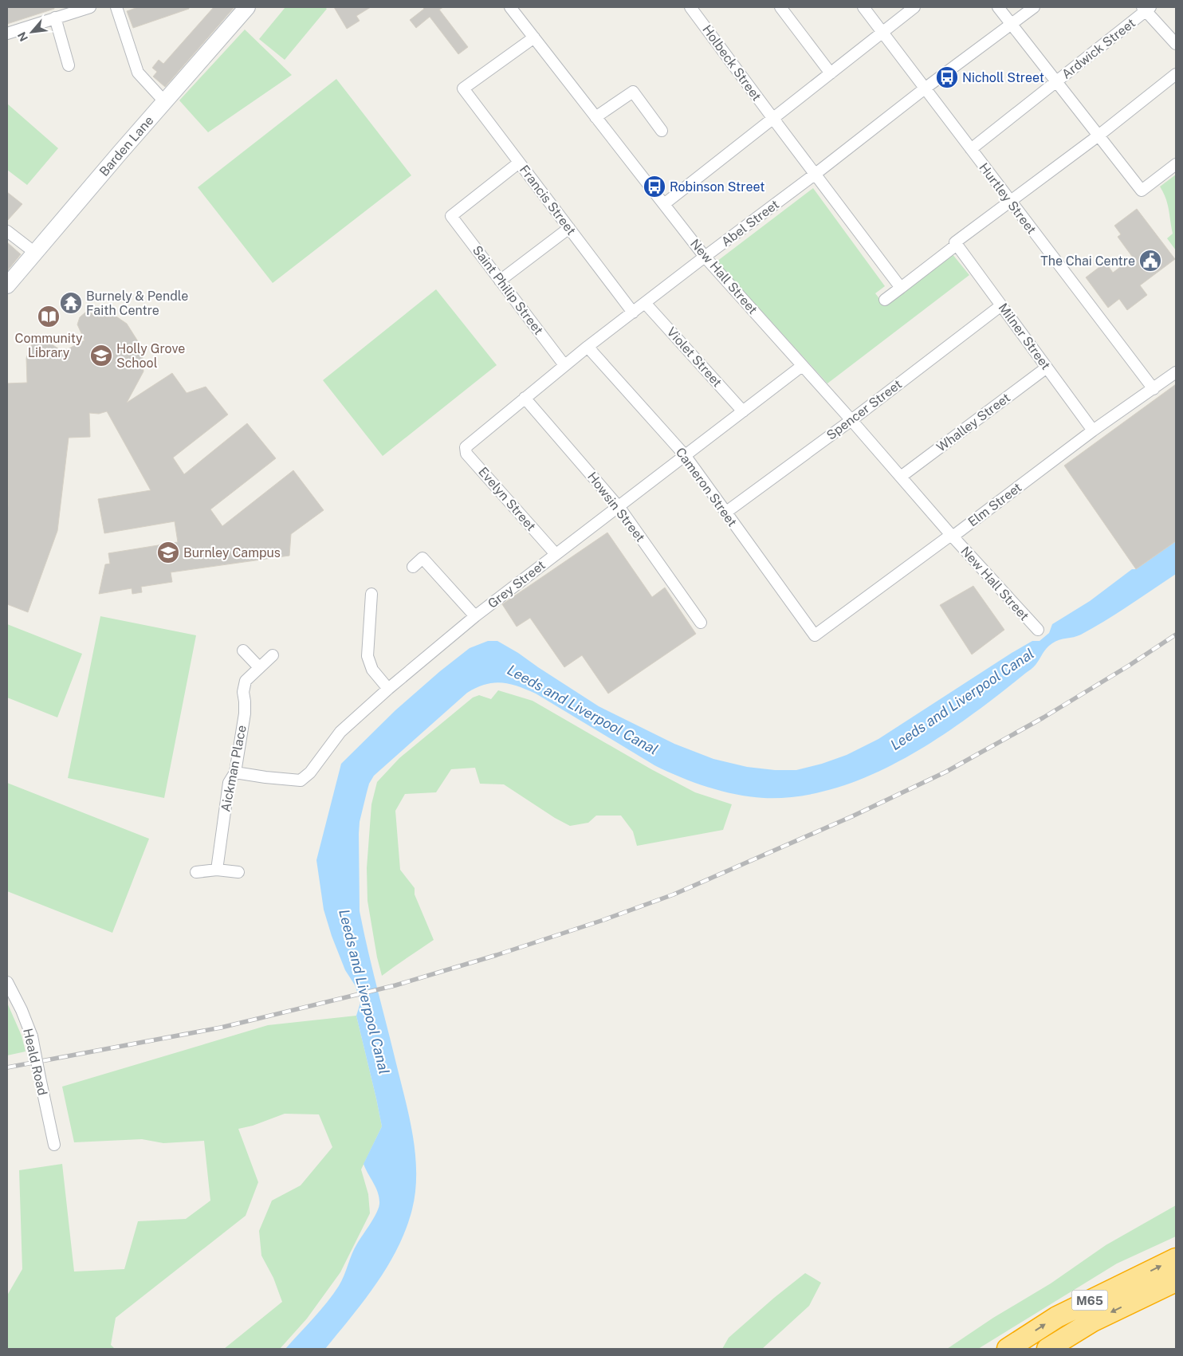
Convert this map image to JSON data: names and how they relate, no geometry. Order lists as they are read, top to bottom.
{
  "streets": {
    "highway": ["M65"],
    "street": [
      "Ardwick Street",
      "Holbeck Street",
      "Barden Lane",
      "Hurtley Street",
      "Francis Street",
      "Abel Street",
      "New Hall Street",
      "Saint Philip Street",
      "Milner Street",
      "Violet Street",
      "Spencer Street",
      "Whalley Street",
      "Cameron Street",
      "Evelyn Street",
      "Elm Street",
      "Howsin Street",
      "Grey Street",
      "Aickman Place",
      "Heald Road"
    ]
  },
  "crossings": [
    ["Ardwick Street", "Hurtley Street"],
    ["Holbeck Street", "Abel Street"],
    ["Hurtley Street", "Abel Street"],
    ["Hurtley Street", "Elm Street"],
    ["Francis Street", "Abel Street"],
    ["Francis Street", "New Hall Street"],
    ["Francis Street", "Saint Philip Street"],
    ["Abel Street", "New Hall Street"],
    ["Abel Street", "Saint Philip Street"],
    ["Abel Street", "Violet Street"],
    ["Abel Street", "Cameron Street"],
    ["Abel Street", "Evelyn Street"],
    ["Abel Street", "Howsin Street"],
    ["New Hall Street", "Spencer Street"],
    ["New Hall Street", "Whalley Street"],
    ["New Hall Street", "Elm Street"],
    ["New Hall Street", "Grey Street"],
    ["Milner Street", "Spencer Street"],
    ["Milner Street", "Whalley Street"],
    ["Milner Street", "Elm Street"],
    ["Violet Street", "Grey Street"],
    ["Spencer Street", "Cameron Street"],
    ["Cameron Street", "Elm Street"],
    ["Cameron Street", "Grey Street"],
    ["Evelyn Street", "Grey Street"],
    ["Howsin Street", "Grey Street"],
    ["Grey Street", "Aickman Place"]
  ],
  "water": ["Leeds and Liverpool Canal"],
  "places": {
    "bus stop": ["Nicholl Street", "Robinson Street"],
    "public building": ["The Chai Centre"],
    "temple": ["Burnely & Pendle Faith Centre"],
    "library": ["Community Library"],
    "school or university": ["Holly Grove School", "Burnley Campus"]
  },
  "north": "bottom left"
}
